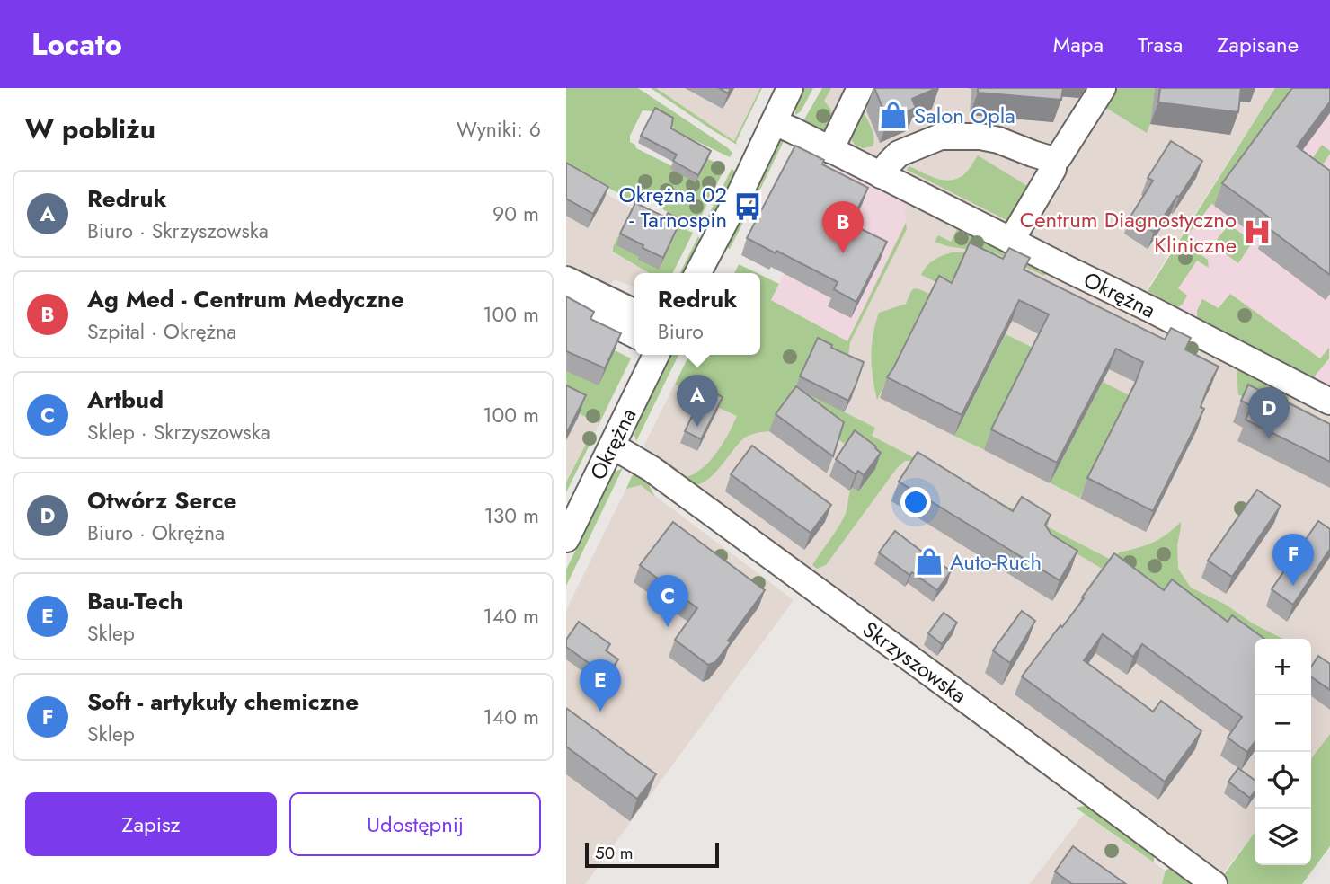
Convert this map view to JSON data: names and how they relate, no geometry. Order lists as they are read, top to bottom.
{
  "streets": {
    "street": ["Okrężna", "Skrzyszowska"]
  },
  "crossings": [
    ["Okrężna", "Skrzyszowska"]
  ],
  "places": {
    "shop": ["Salon Opla", "Auto-Ruch"],
    "bus stop": ["Okrężna 02 - Tarnospin"],
    "hospital": ["Centrum Diagnostyczno Kliniczne"]
  },
  "scale_bar": "50 m",
  "page": {
    "header": "Locato",
    "nav": ["Mapa", "Trasa", "Zapisane"],
    "heading": ["W pobliżu", "Wyniki: 6"],
    "list": [
      {
        "mark": "A",
        "name": "Redruk",
        "note": "Biuro · Skrzyszowska",
        "value": "90 m"
      },
      {
        "mark": "B",
        "name": "Ag Med - Centrum Medyczne",
        "note": "Szpital · Okrężna",
        "value": "100 m"
      },
      {
        "mark": "C",
        "name": "Artbud",
        "note": "Sklep · Skrzyszowska",
        "value": "100 m"
      },
      {
        "mark": "D",
        "name": "Otwórz Serce",
        "note": "Biuro · Okrężna",
        "value": "130 m"
      },
      {
        "mark": "E",
        "name": "Bau-Tech",
        "note": "Sklep",
        "value": "140 m"
      },
      {
        "mark": "F",
        "name": "Soft - artykuły chemiczne",
        "note": "Sklep",
        "value": "140 m"
      }
    ],
    "pins": [
      "B",
      "A",
      "D",
      "F",
      "C",
      "E"
    ],
    "popup": ["Redruk", "Biuro"],
    "map_buttons": ["+", "−"],
    "buttons": ["Zapisz", "Udostępnij"],
    "scale": "50 m"
  }
}
